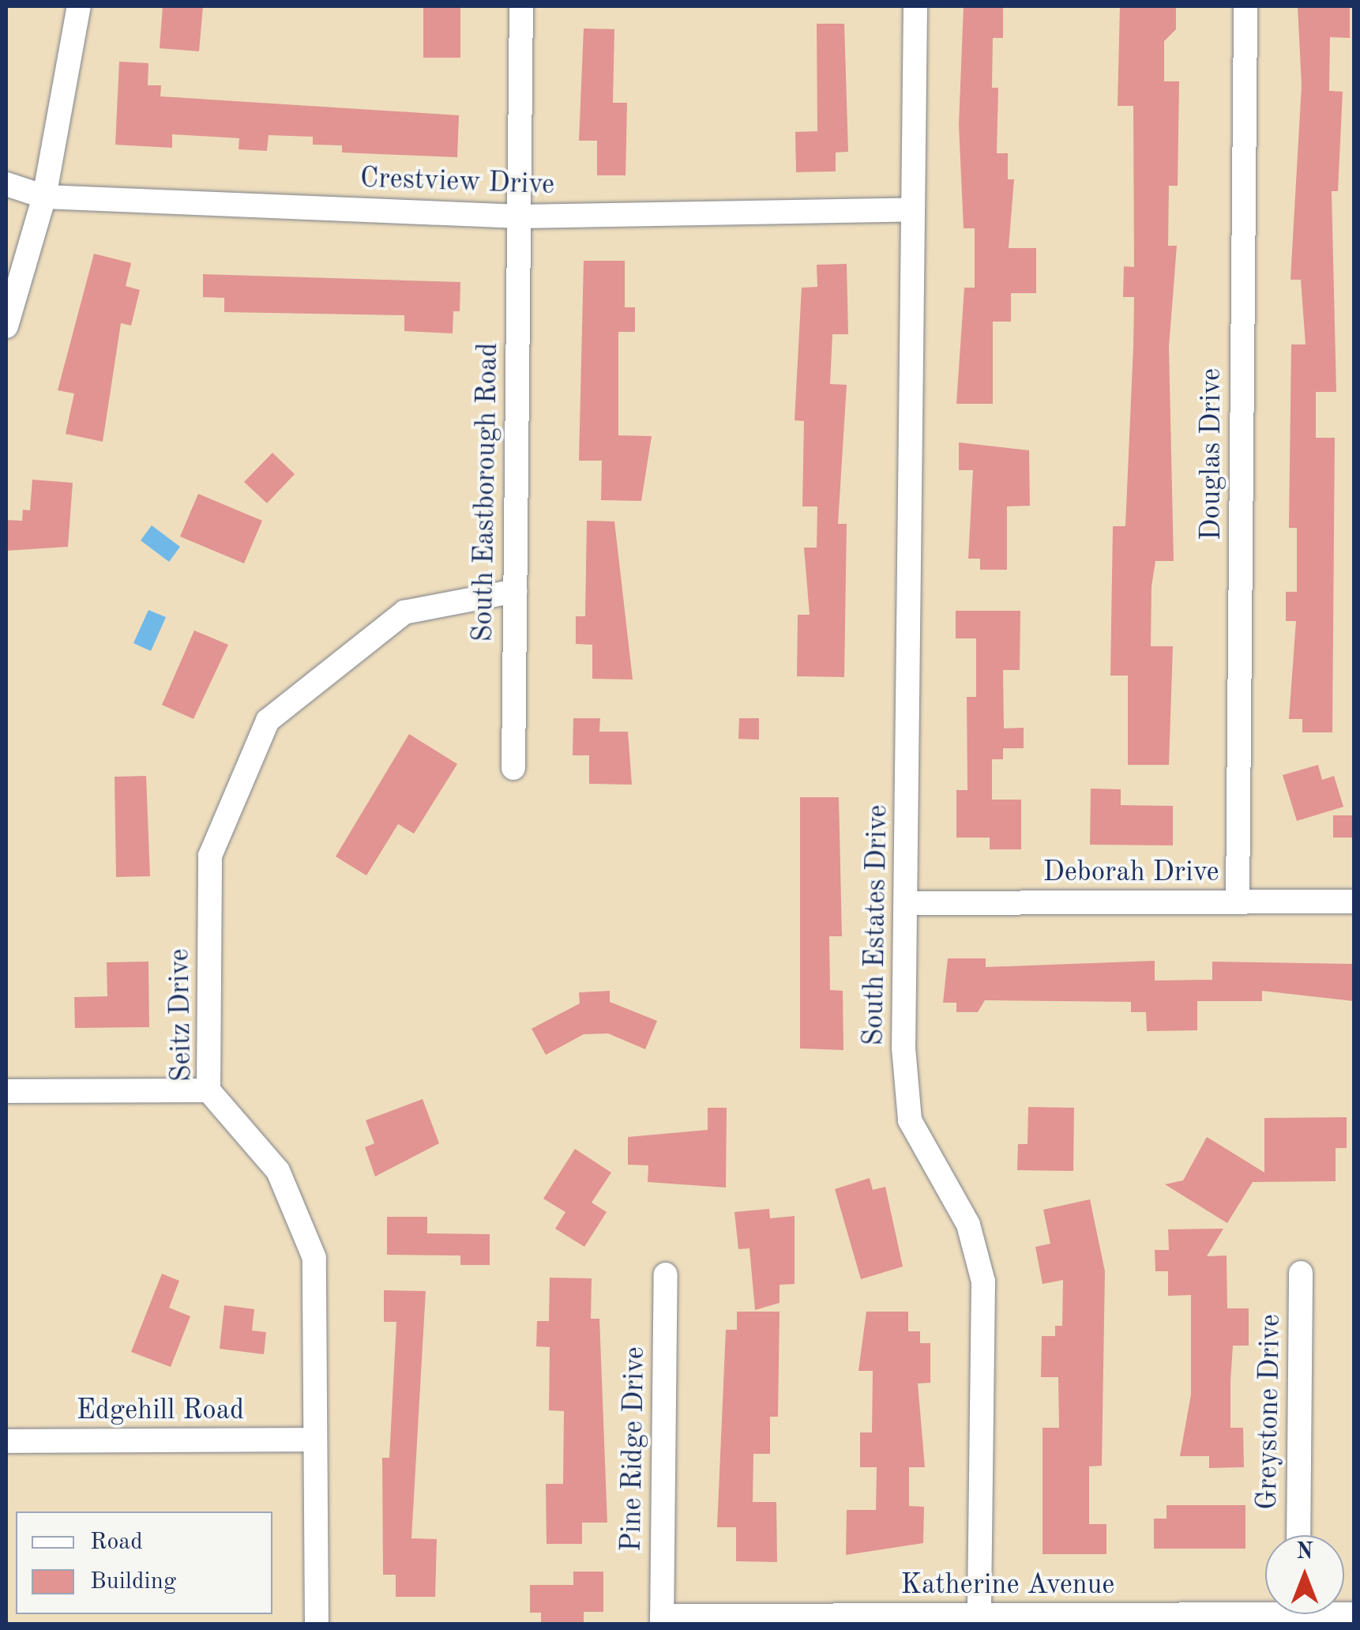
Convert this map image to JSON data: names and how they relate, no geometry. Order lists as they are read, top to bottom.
{
  "streets": {
    "street": [
      "Crestview Drive",
      "Douglas Drive",
      "South Eastborough Road",
      "Deborah Drive",
      "South Estates Drive",
      "Seitz Drive",
      "Edgehill Road",
      "Greystone Drive",
      "Pine Ridge Drive",
      "Katherine Avenue"
    ]
  },
  "crossings": [
    ["Crestview Drive", "South Eastborough Road"],
    ["Crestview Drive", "South Estates Drive"],
    ["Douglas Drive", "Deborah Drive"],
    ["South Eastborough Road", "Seitz Drive"],
    ["Deborah Drive", "South Estates Drive"],
    ["South Estates Drive", "Katherine Avenue"],
    ["Seitz Drive", "Edgehill Road"],
    ["Pine Ridge Drive", "Katherine Avenue"]
  ],
  "legend": ["Road", "Building"],
  "north": "top"
}
